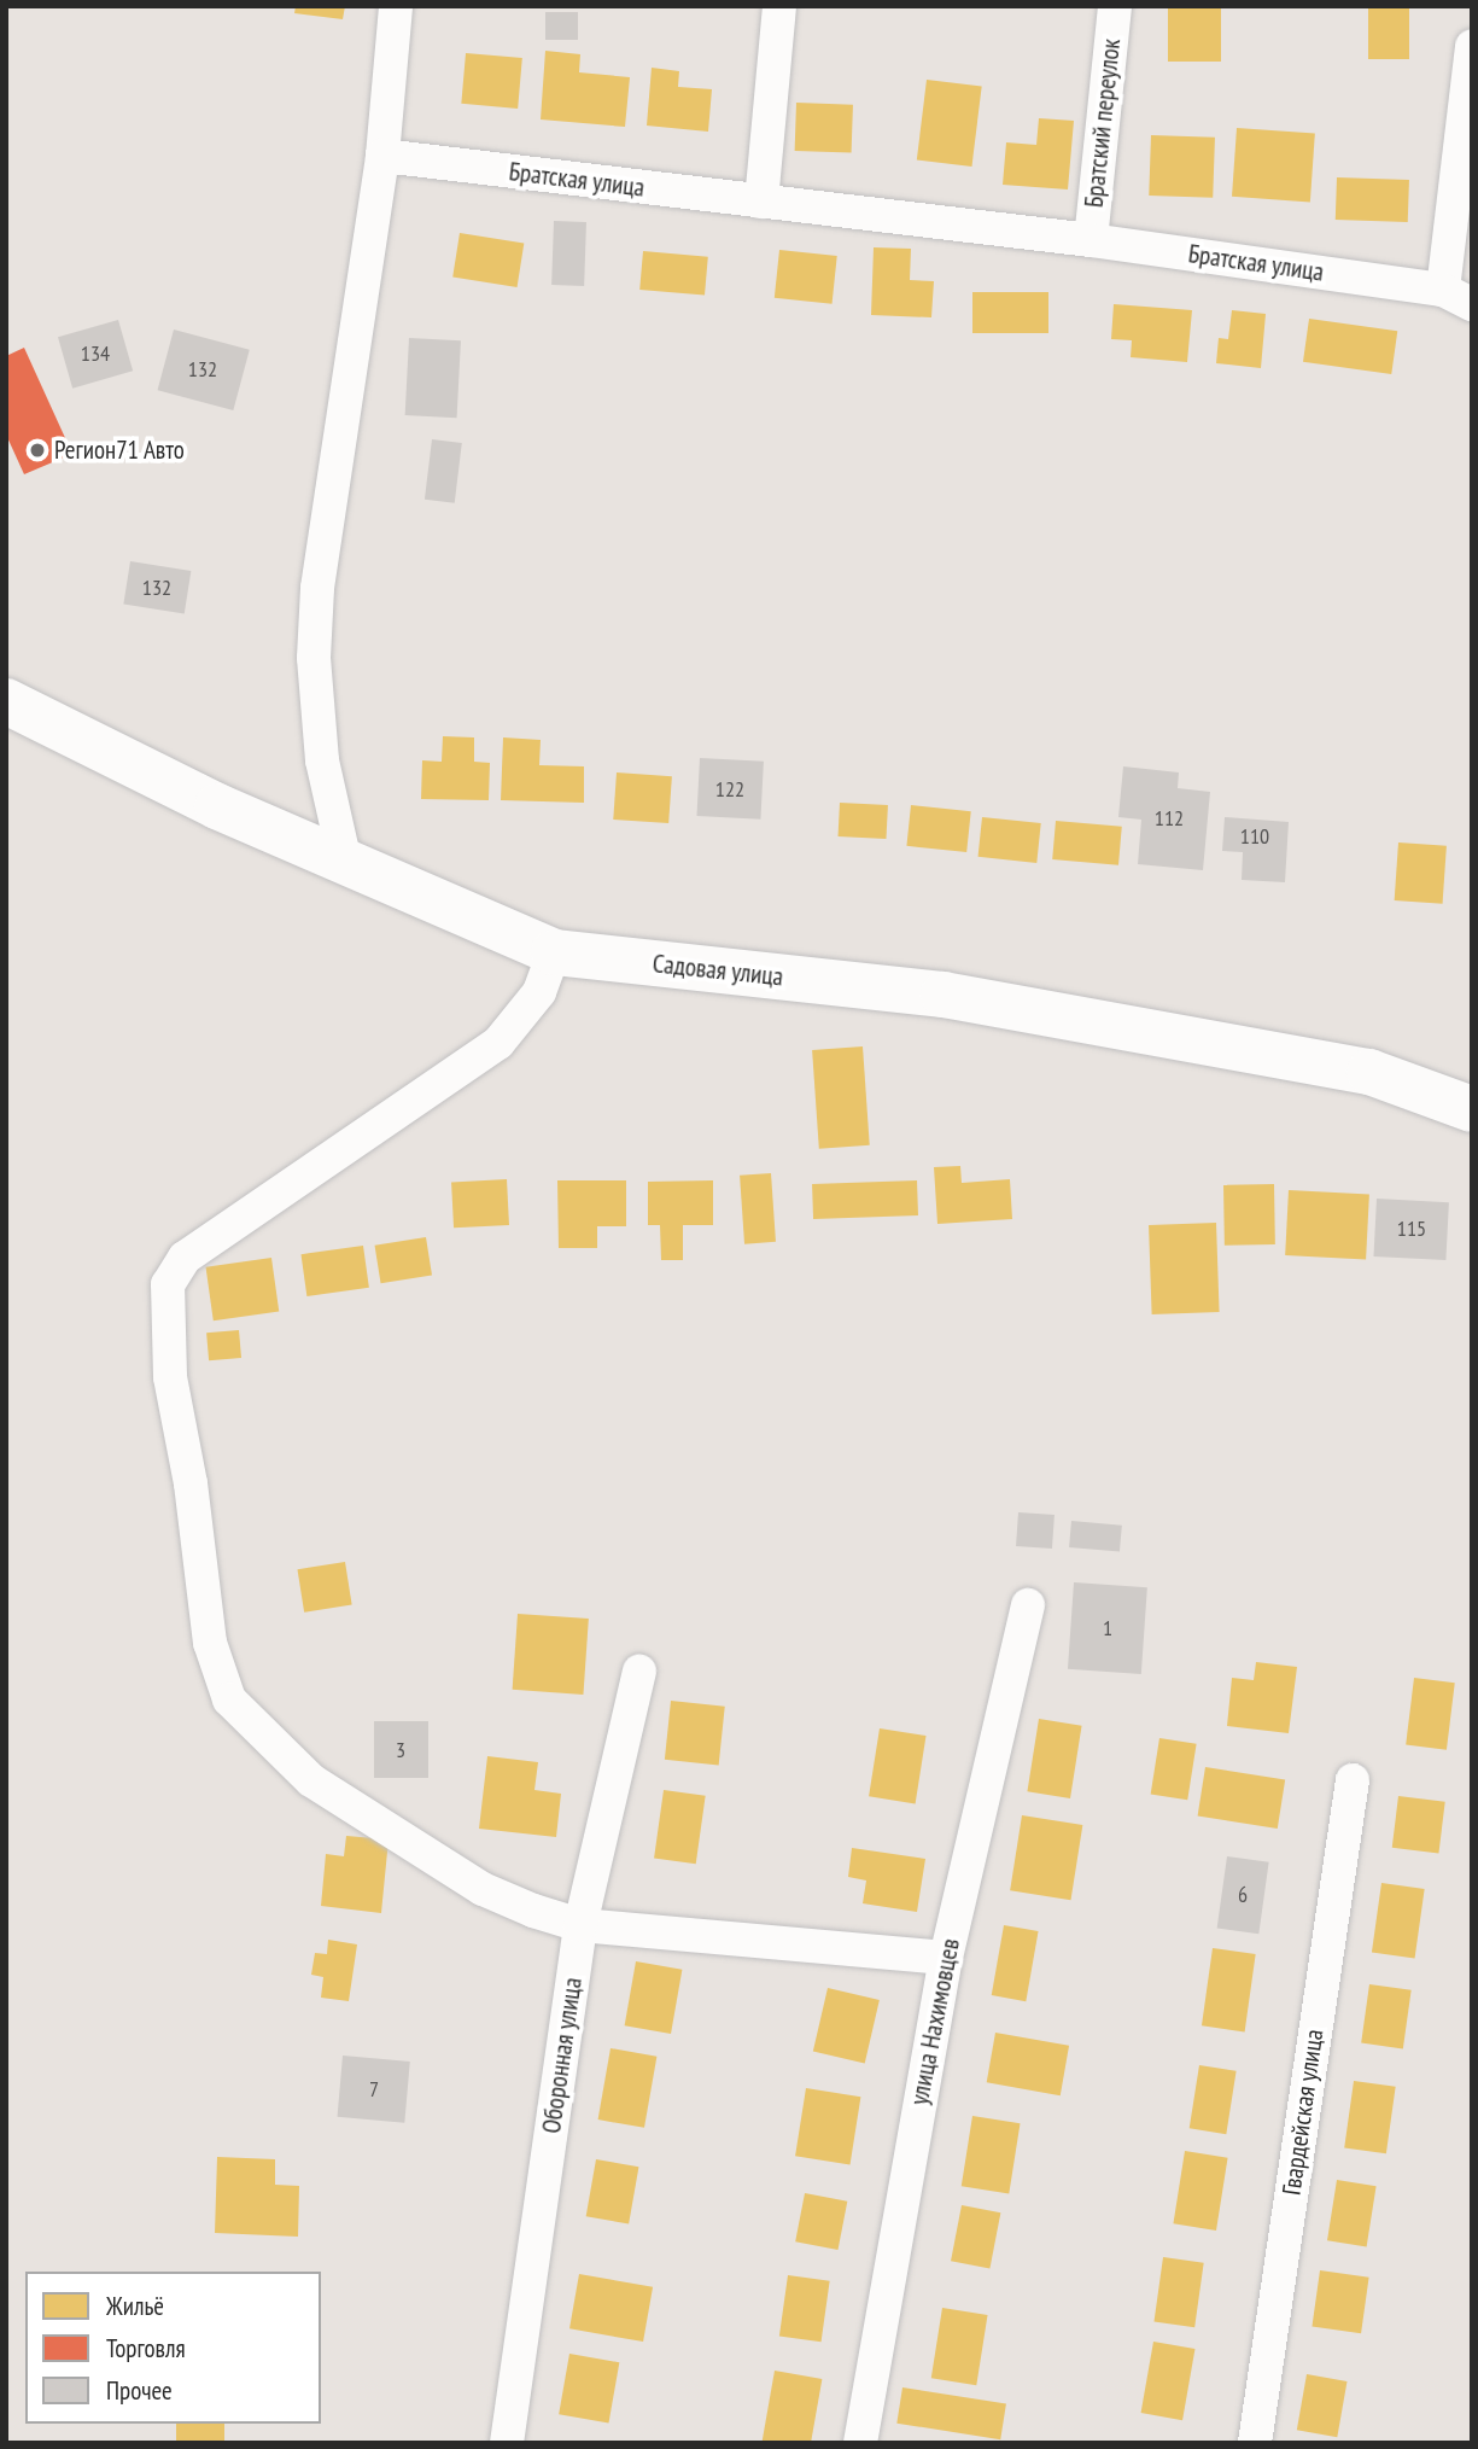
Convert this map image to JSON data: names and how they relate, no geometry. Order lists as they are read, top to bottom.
{
  "streets": {
    "main road": ["Садовая улица"],
    "street": [
      "Братский переулок",
      "Братская улица",
      "улица Нахимовцев",
      "Оборонная улица",
      "Гвардейская улица"
    ]
  },
  "crossings": [
    ["Братский переулок", "Братская улица"]
  ],
  "places": ["Регион71 Авто"],
  "house_numbers": [
    "134",
    "132",
    "132",
    "122",
    "112",
    "110",
    "115",
    "1",
    "3",
    "6",
    "7"
  ],
  "legend": ["Жильё", "Торговля", "Прочее"]
}
